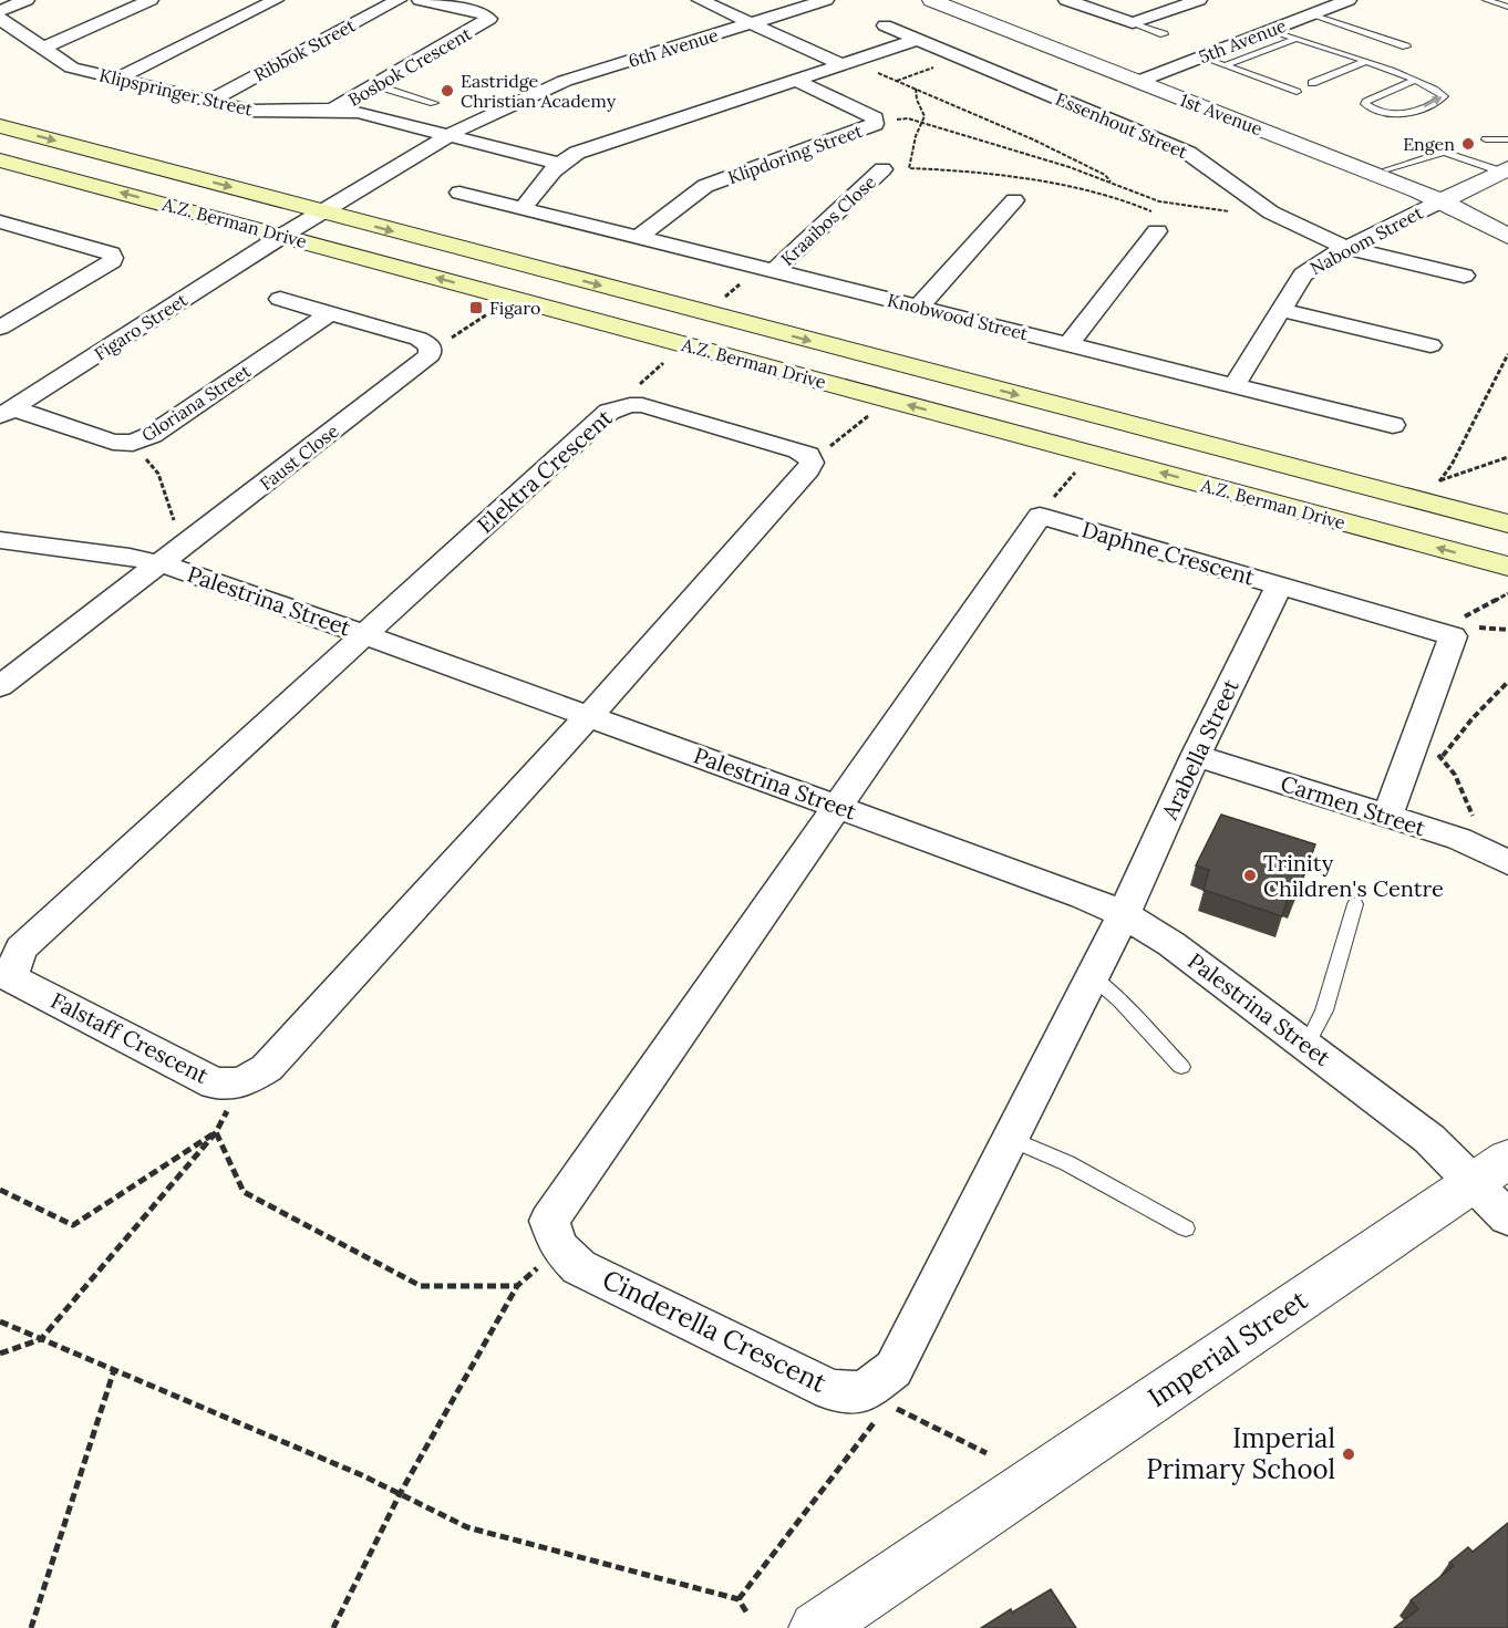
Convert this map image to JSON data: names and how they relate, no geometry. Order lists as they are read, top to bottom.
{
  "streets": {
    "main road": ["A.Z. Berman Drive"],
    "street": [
      "5th Avenue",
      "6th Avenue",
      "Ribbok Street",
      "Bosbok Crescent",
      "Klipspringer Street",
      "1st Avenue",
      "Essenhout Street",
      "Klipdoring Street",
      "Kraaibos Close",
      "Naboom Street",
      "Knobwood Street",
      "Figaro Street",
      "Gloriana Street",
      "Faust Close",
      "Elektra Crescent",
      "Daphne Crescent",
      "Palestrina Street",
      "Arabella Street",
      "Carmen Street",
      "Falstaff Crescent",
      "Cinderella Crescent",
      "Imperial Street"
    ]
  },
  "crossings": [
    ["5th Avenue", "1st Avenue"],
    ["6th Avenue", "Klipspringer Street"],
    ["6th Avenue", "A.Z. Berman Drive"],
    ["6th Avenue", "Figaro Street"],
    ["Ribbok Street", "Klipspringer Street"],
    ["Bosbok Crescent", "Klipspringer Street"],
    ["1st Avenue", "Naboom Street"],
    ["Essenhout Street", "Naboom Street"],
    ["Klipdoring Street", "Knobwood Street"],
    ["Kraaibos Close", "Knobwood Street"],
    ["A.Z. Berman Drive", "Figaro Street"],
    ["Naboom Street", "Knobwood Street"],
    ["Figaro Street", "Gloriana Street"],
    ["Faust Close", "Palestrina Street"],
    ["Elektra Crescent", "Palestrina Street"],
    ["Elektra Crescent", "Falstaff Crescent"],
    ["Daphne Crescent", "Arabella Street"],
    ["Daphne Crescent", "Carmen Street"],
    ["Palestrina Street", "Arabella Street"],
    ["Palestrina Street", "Falstaff Crescent"],
    ["Palestrina Street", "Imperial Street"],
    ["Arabella Street", "Carmen Street"]
  ],
  "places": {
    "other": [
      "Eastridge Christian Academy",
      "Engen",
      "Trinity Children's Centre",
      "Imperial Primary School"
    ],
    "transit": ["Figaro"]
  }
}
